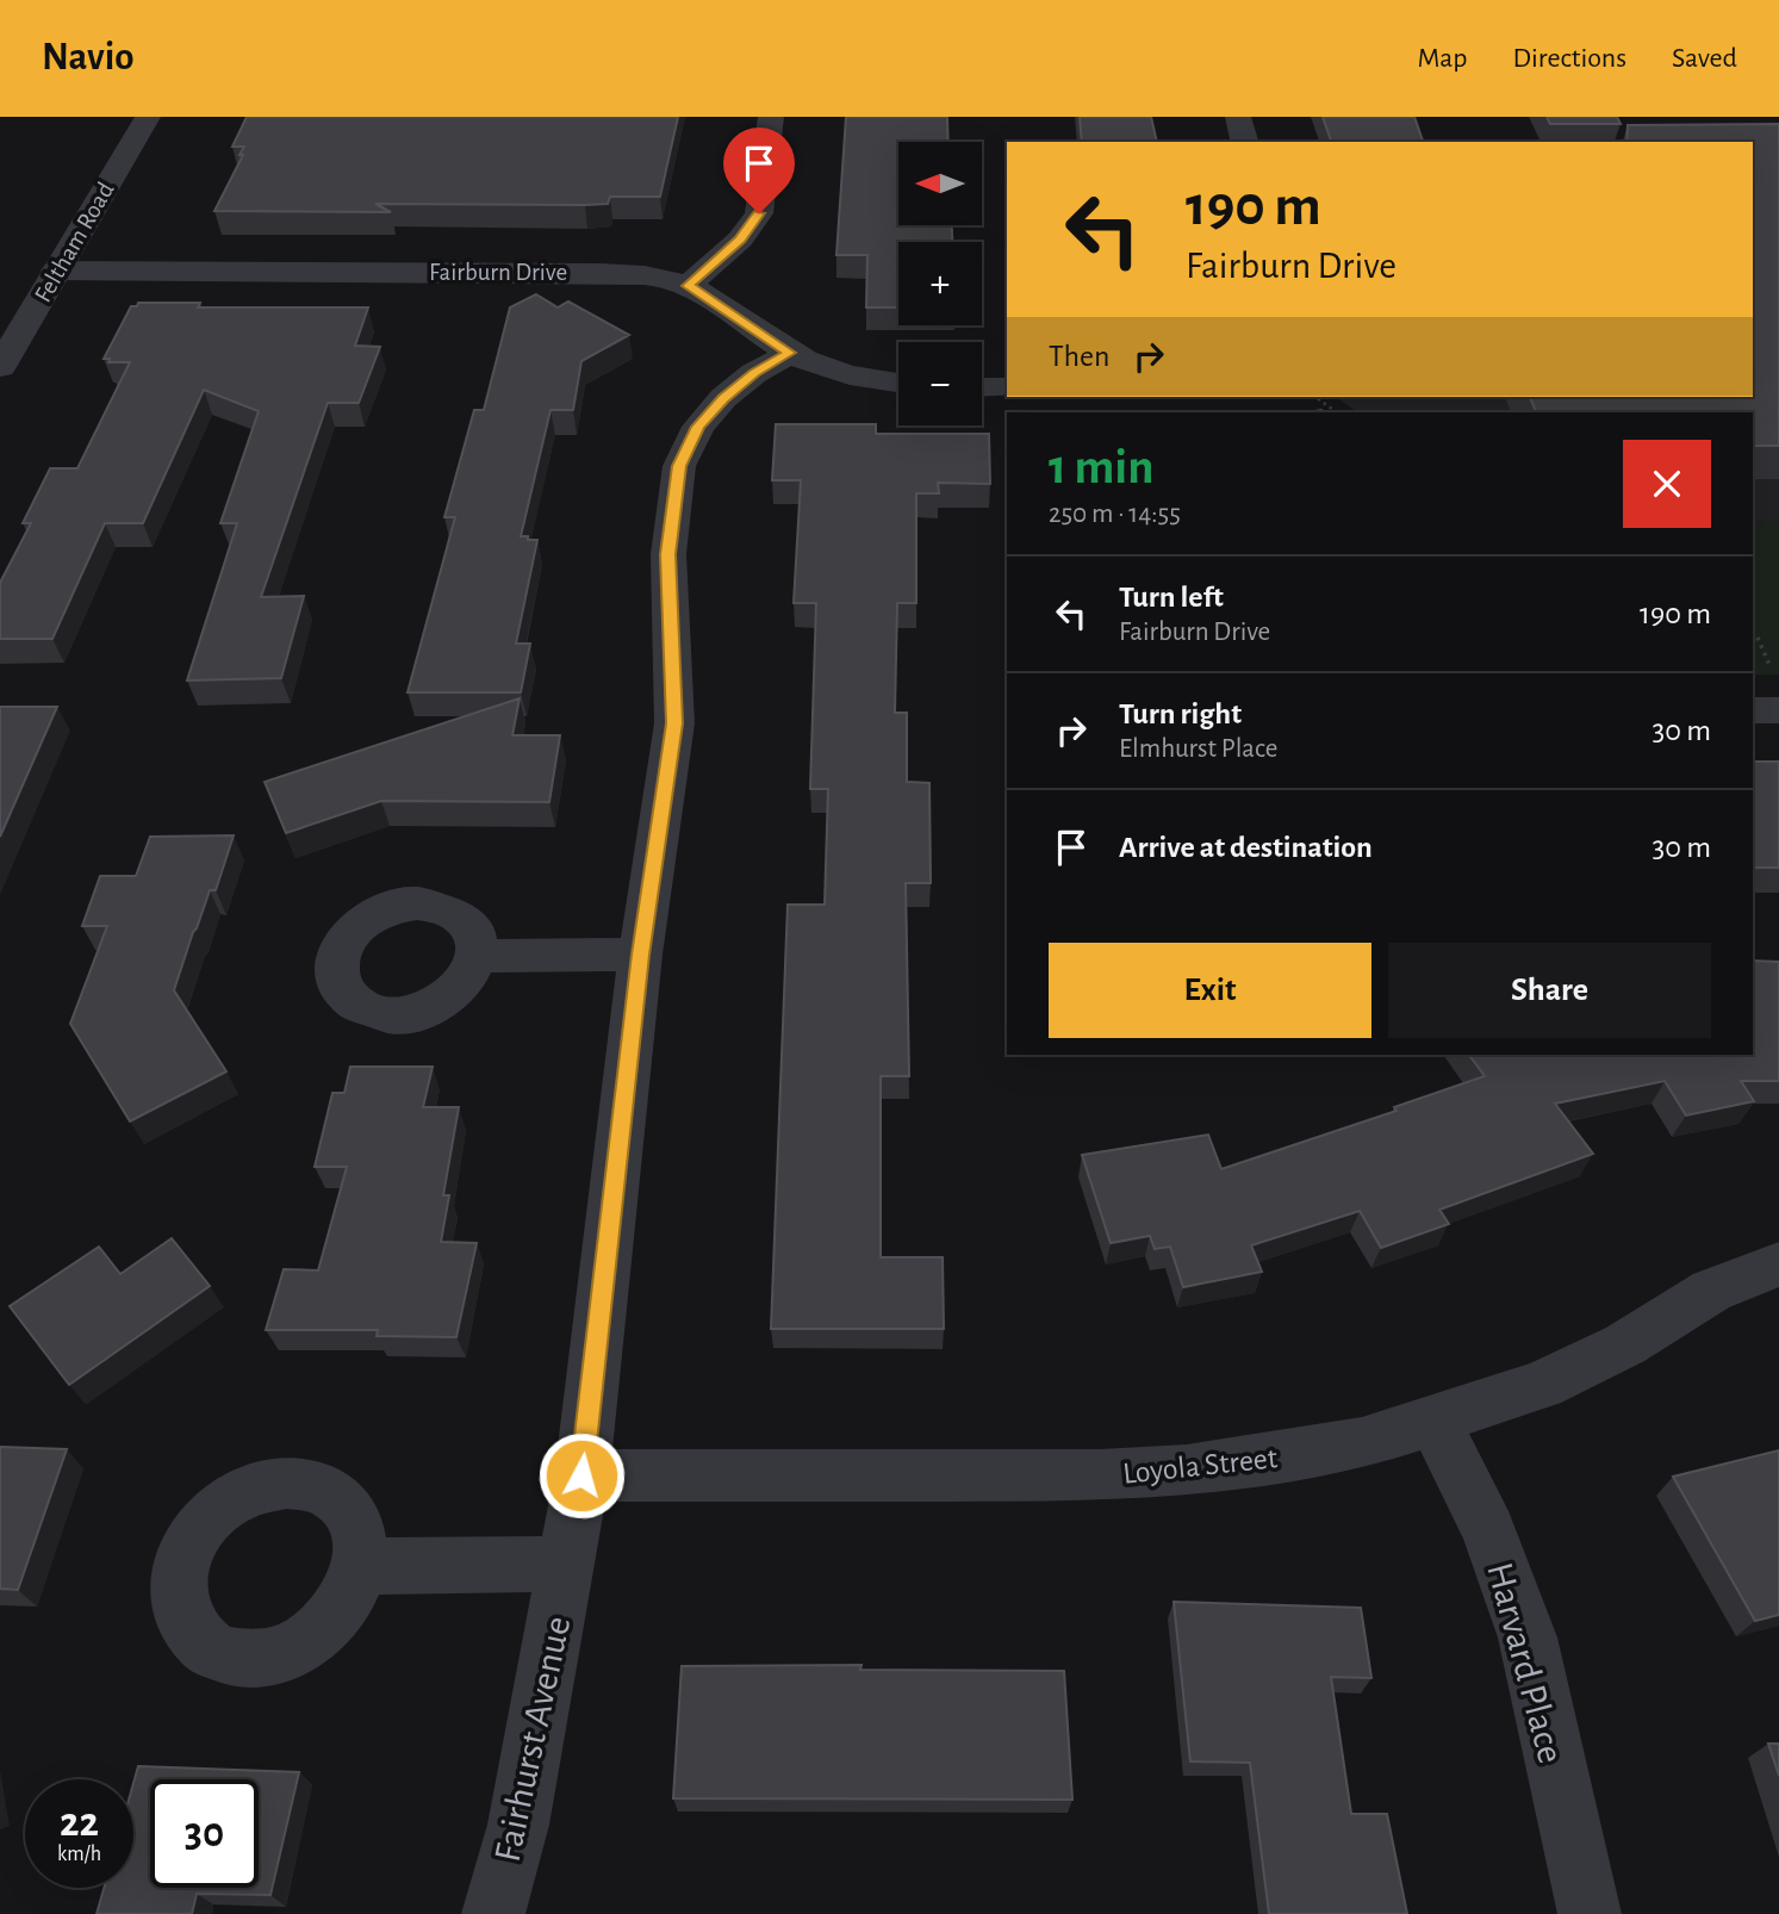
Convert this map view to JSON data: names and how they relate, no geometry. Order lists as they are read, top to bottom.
{
  "streets": {
    "street": [
      "Feltham Road",
      "Fairburn Drive",
      "Loyola Street",
      "Harvard Place",
      "Fairhurst Avenue"
    ]
  },
  "crossings": [
    ["Feltham Road", "Fairburn Drive"],
    ["Fairburn Drive", "Fairhurst Avenue"],
    ["Loyola Street", "Harvard Place"],
    ["Loyola Street", "Fairhurst Avenue"]
  ],
  "north": "left",
  "page": {
    "header": "Navio",
    "nav": ["Map", "Directions", "Saved"],
    "map_buttons": ["+", "−"],
    "turn": ["190 m", "Fairburn Drive"],
    "then": "Then",
    "heading": ["1 min", "250 m · 14:55"],
    "list": [
      {
        "name": "Turn left",
        "note": "Fairburn Drive",
        "value": "190 m"
      },
      {
        "name": "Turn right",
        "note": "Elmhurst Place",
        "value": "30 m"
      },
      {
        "name": "Arrive at destination",
        "value": "30 m"
      }
    ],
    "buttons": ["Exit", "Share"],
    "speed": "22 km/h",
    "limit": "30"
  }
}
